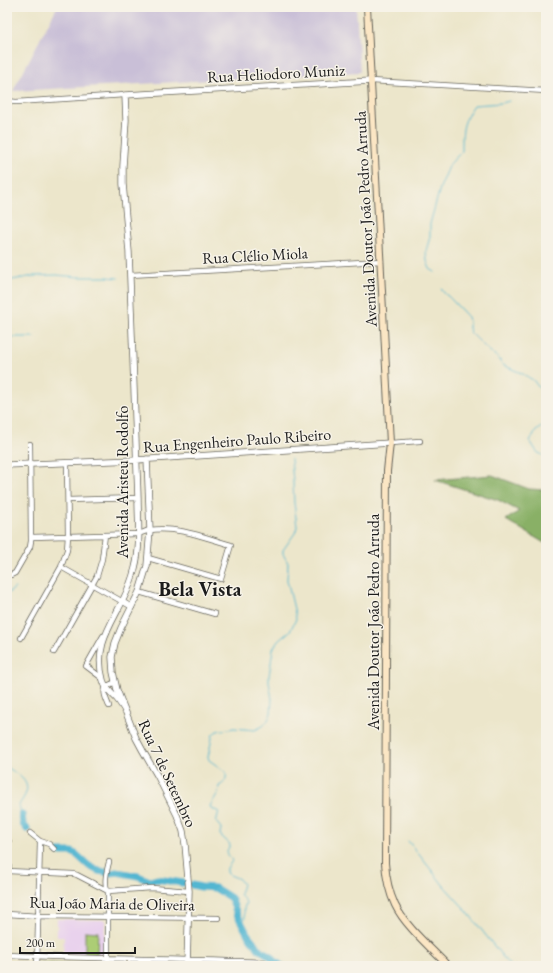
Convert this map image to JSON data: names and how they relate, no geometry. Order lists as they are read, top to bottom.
{
  "streets": {
    "main road": ["Avenida Doutor João Pedro Arruda"],
    "street": [
      "Rua Heliodoro Muniz",
      "Rua Clélio Miola",
      "Rua Engenheiro Paulo Ribeiro",
      "Avenida Aristeu Rodolfo",
      "Rua 7 de Setembro",
      "Rua João Maria de Oliveira"
    ]
  },
  "crossings": [
    ["Rua Heliodoro Muniz", "Avenida Doutor João Pedro Arruda"],
    ["Rua Heliodoro Muniz", "Avenida Aristeu Rodolfo"],
    ["Avenida Doutor João Pedro Arruda", "Rua Clélio Miola"],
    ["Avenida Doutor João Pedro Arruda", "Rua Engenheiro Paulo Ribeiro"],
    ["Rua Clélio Miola", "Avenida Aristeu Rodolfo"],
    ["Rua Engenheiro Paulo Ribeiro", "Avenida Aristeu Rodolfo"],
    ["Avenida Aristeu Rodolfo", "Rua 7 de Setembro"],
    ["Rua 7 de Setembro", "Rua João Maria de Oliveira"]
  ],
  "districts": ["Bela Vista"],
  "scale_bar": "200 m"
}
